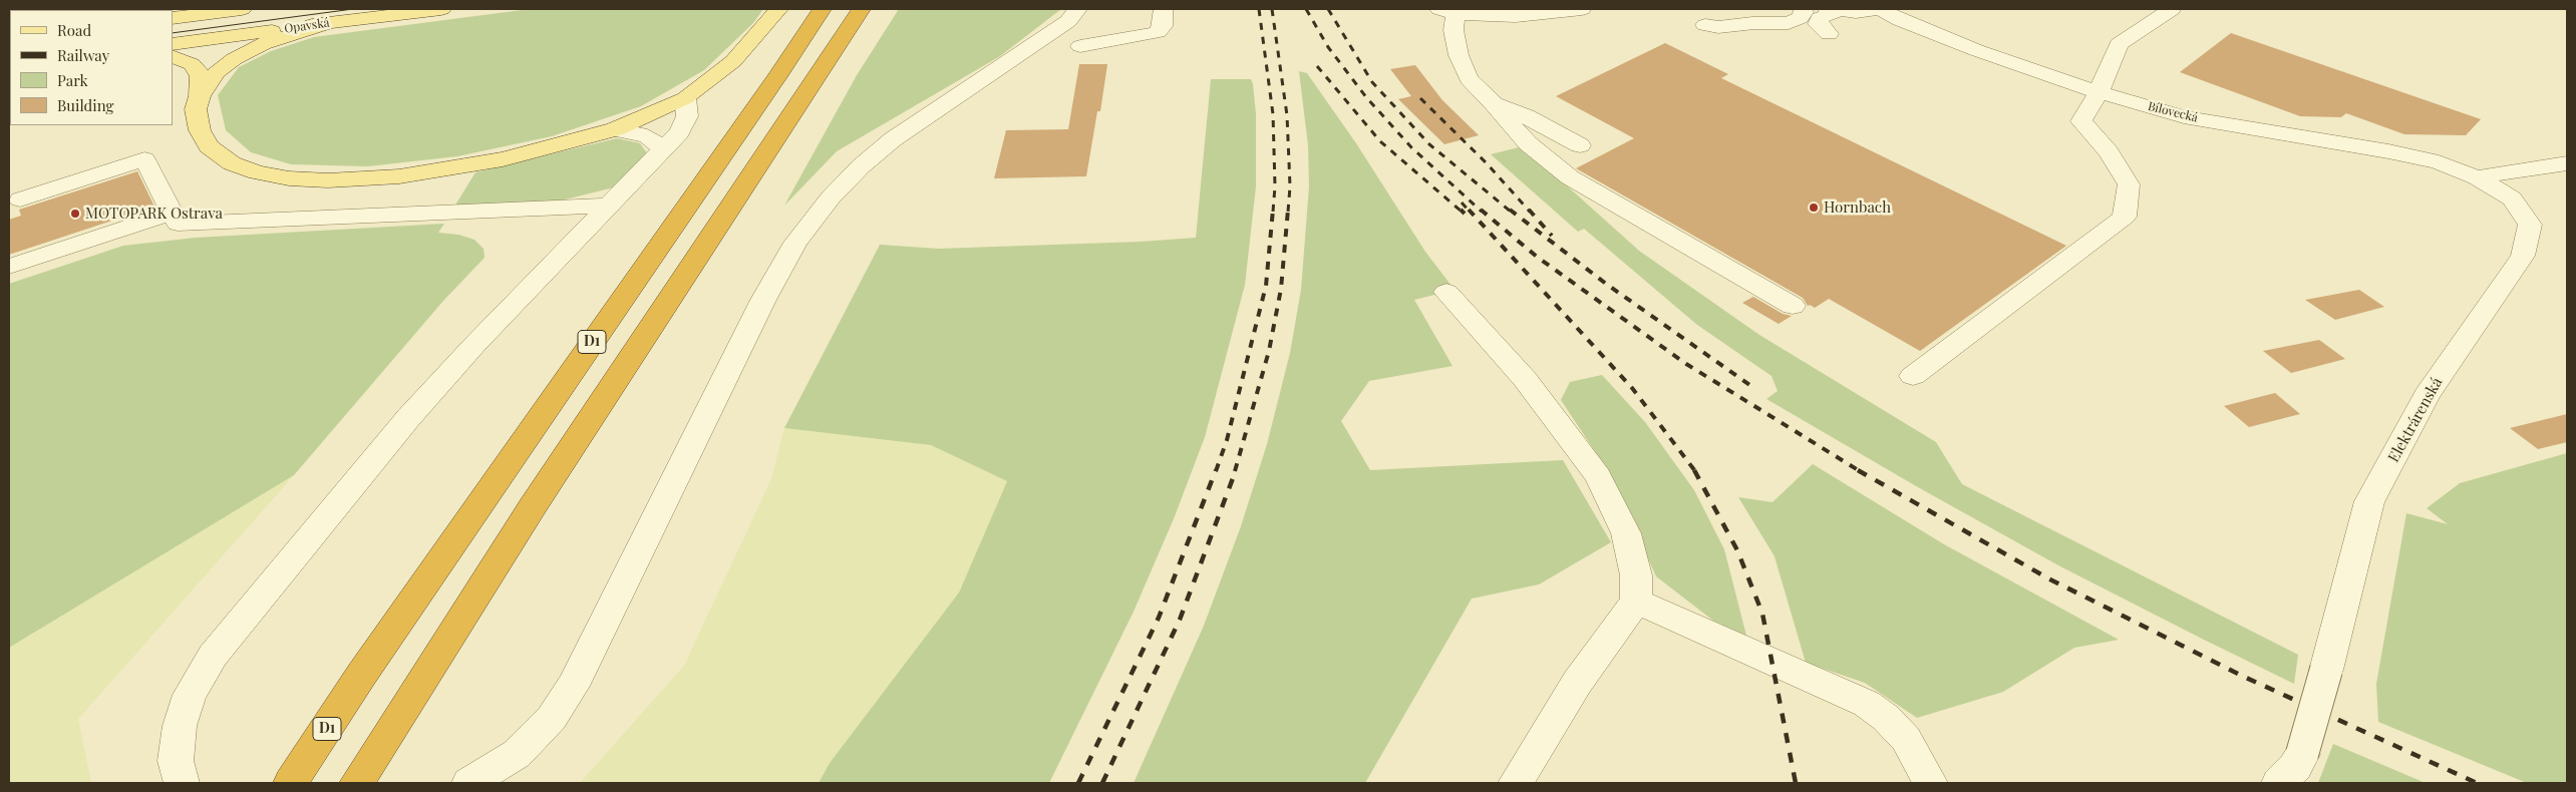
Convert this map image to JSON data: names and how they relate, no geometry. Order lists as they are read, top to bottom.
{
  "streets": {
    "highway": ["D1"],
    "main road": ["Opavská"],
    "street": ["Bílovecká", "Elektrárenská"]
  },
  "crossings": [
    ["Bílovecká", "Elektrárenská"]
  ],
  "places": ["Hornbach", "MOTOPARK Ostrava"],
  "legend": [
    "Road",
    "Railway",
    "Park",
    "Building"
  ]
}
